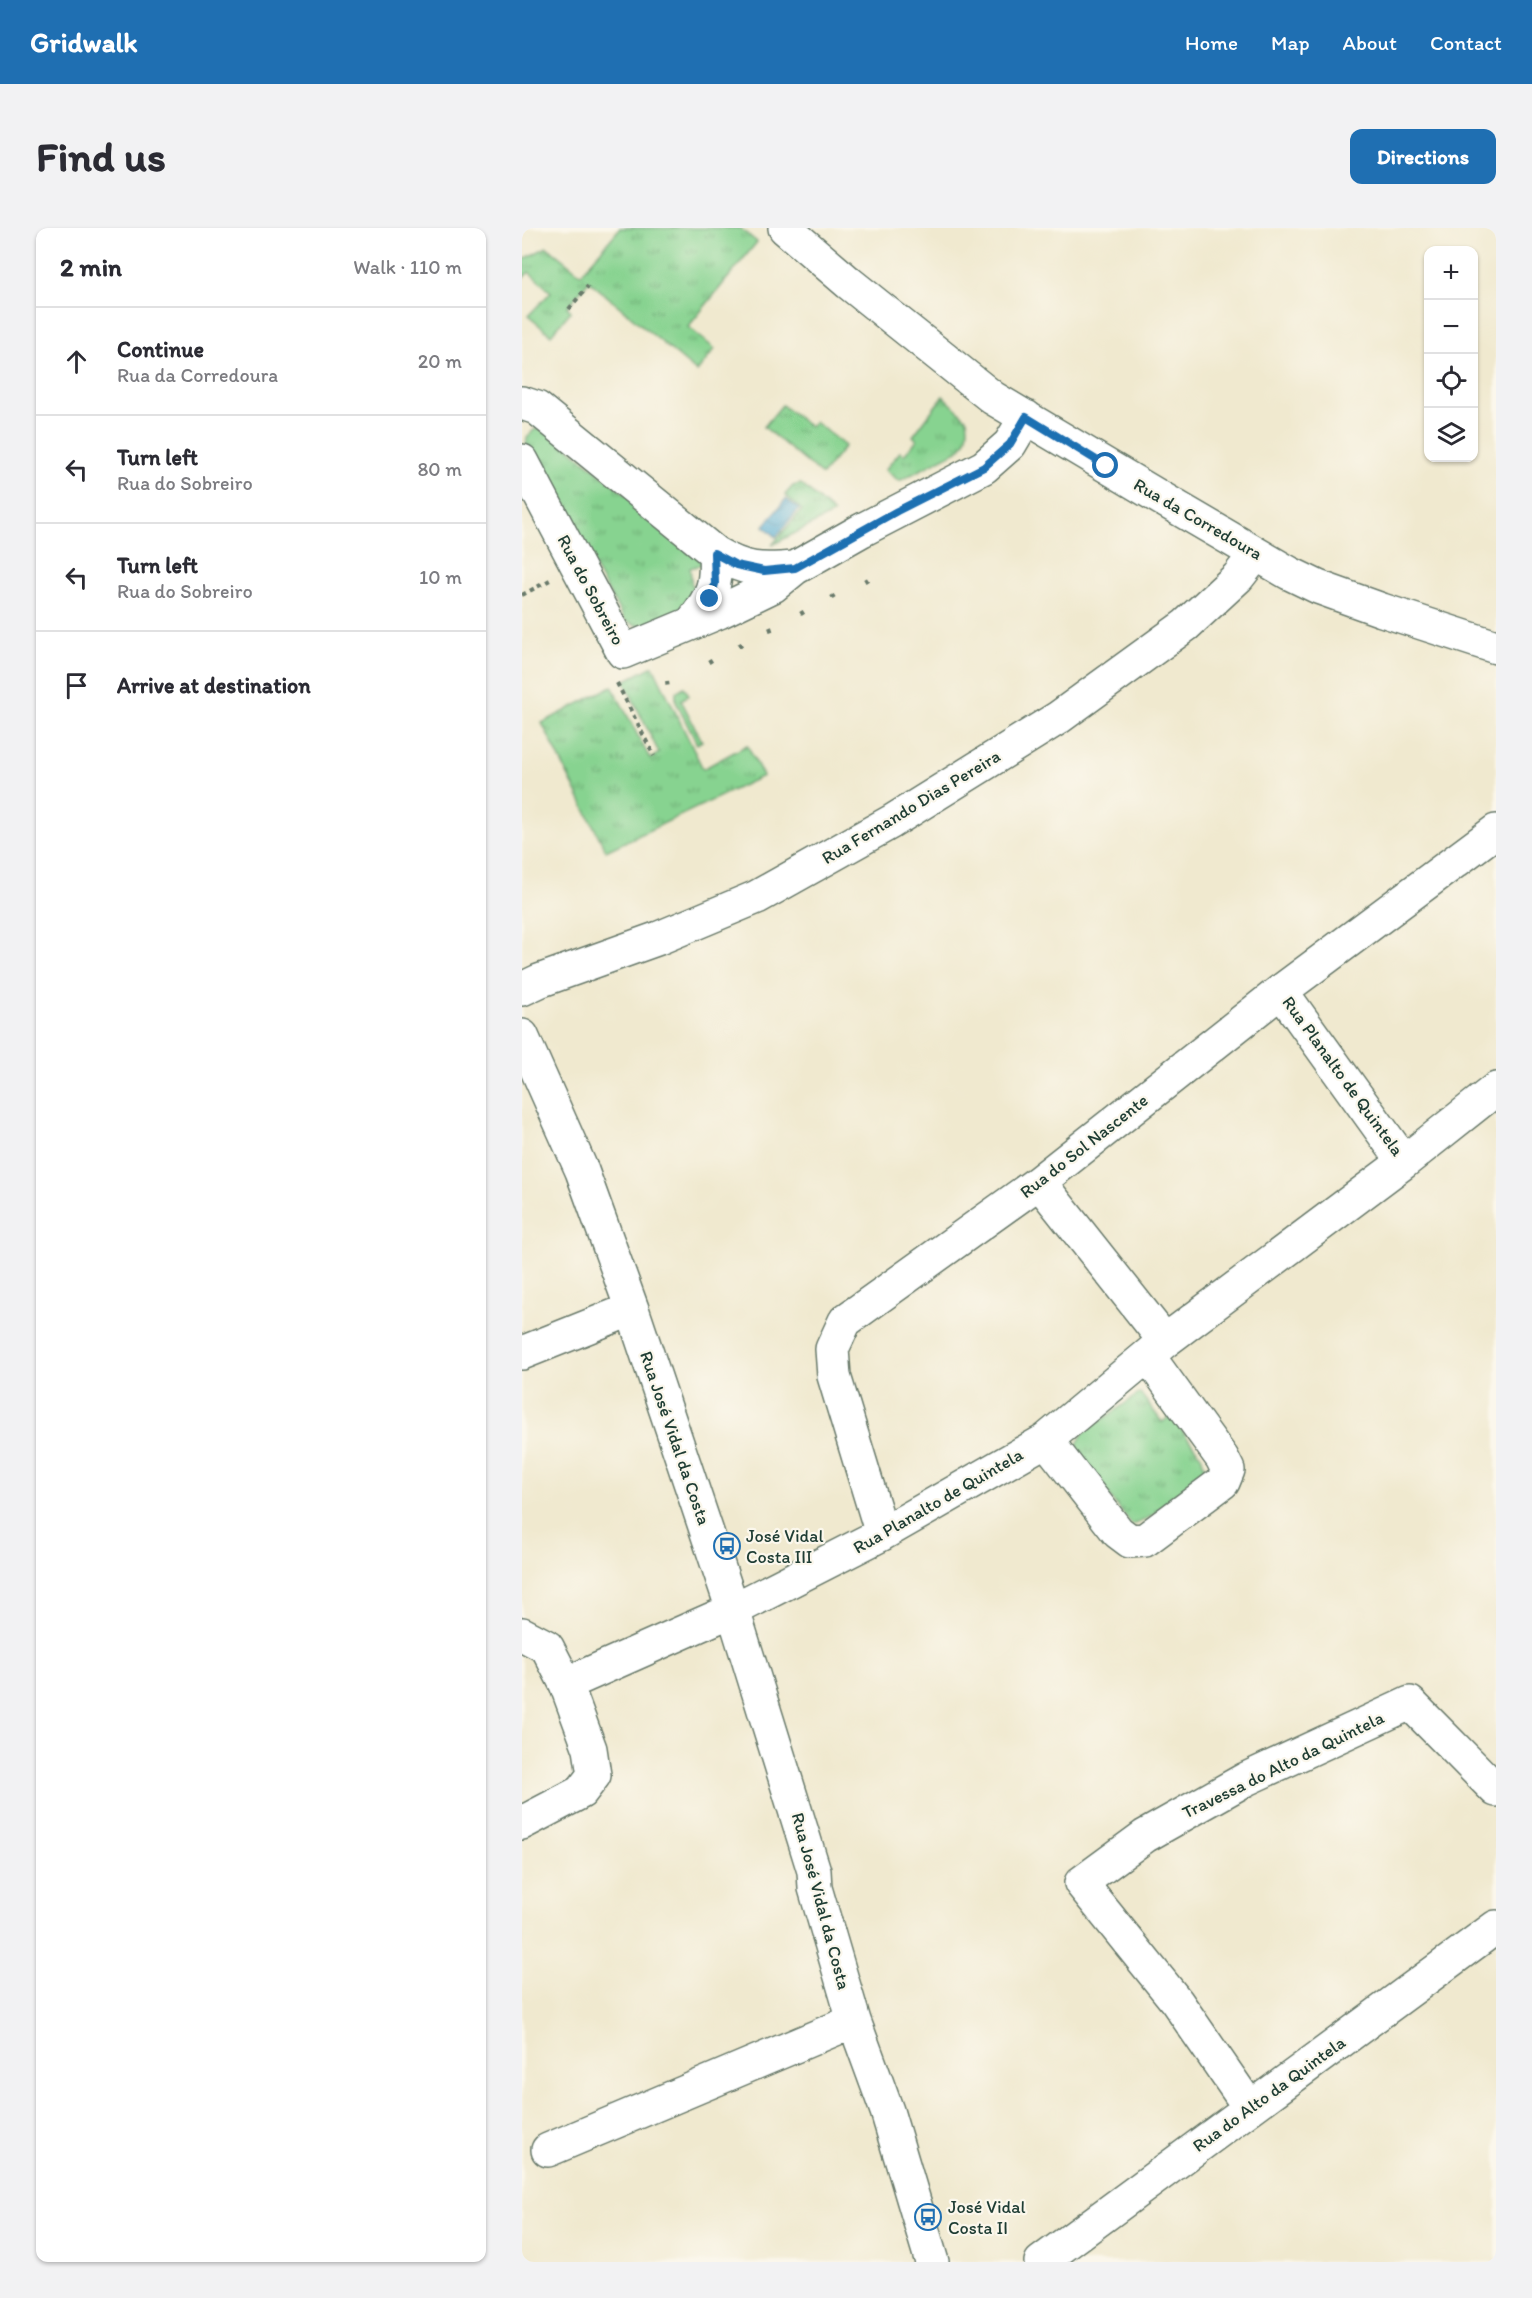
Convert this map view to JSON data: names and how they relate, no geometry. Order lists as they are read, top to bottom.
{
  "streets": {
    "street": [
      "Rua da Corredoura",
      "Rua do Sobreiro",
      "Rua Fernando Dias Pereira",
      "Rua Planalto de Quintela",
      "Rua do Sol Nascente",
      "Rua José Vidal da Costa",
      "Travessa do Alto da Quintela",
      "Rua do Alto da Quintela"
    ]
  },
  "crossings": [
    ["Rua da Corredoura", "Rua do Sobreiro"],
    ["Rua da Corredoura", "Rua Fernando Dias Pereira"],
    ["Rua Planalto de Quintela", "Rua do Sol Nascente"],
    ["Rua Planalto de Quintela", "Rua José Vidal da Costa"],
    ["Travessa do Alto da Quintela", "Rua do Alto da Quintela"]
  ],
  "places": {
    "bus stop": ["José Vidal Costa III", "José Vidal Costa II"]
  },
  "page": {
    "header": "Gridwalk",
    "nav": [
      "Home",
      "Map",
      "About",
      "Contact"
    ],
    "buttons": "Directions",
    "title": "Find us",
    "heading": ["2 min", "Walk · 110 m"],
    "map_buttons": ["+", "−"],
    "list": [
      ["Continue", "Rua da Corredoura", "20 m"],
      ["Turn left", "Rua do Sobreiro", "80 m"],
      ["Turn left", "Rua do Sobreiro", "10 m"],
      "Arrive at destination"
    ]
  }
}
